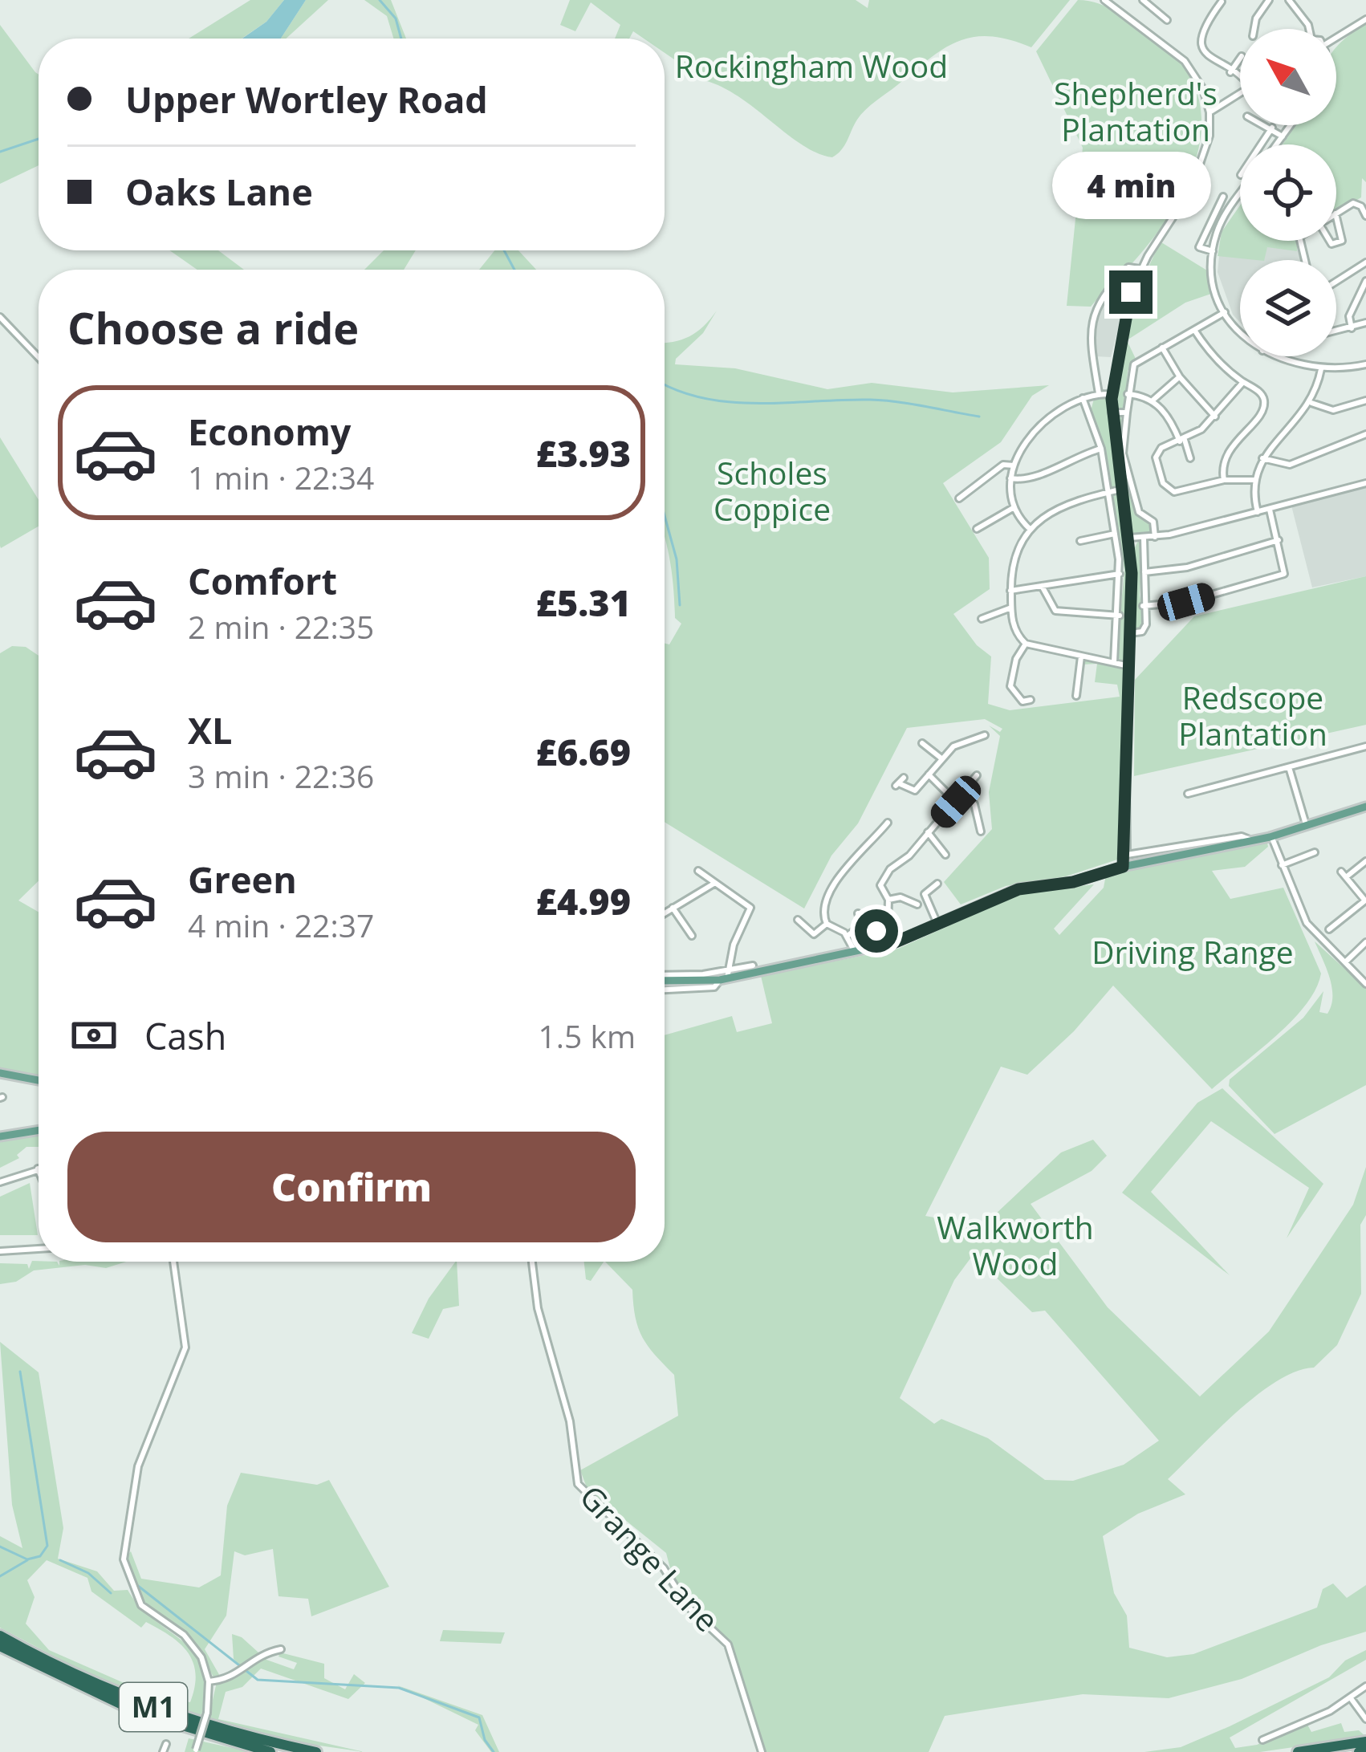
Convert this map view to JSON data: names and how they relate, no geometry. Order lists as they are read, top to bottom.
{
  "streets": {
    "highway": ["M1"],
    "street": ["Grange Lane"]
  },
  "parks": [
    "Rockingham Wood",
    "Shepherd's Plantation",
    "Scholes Coppice",
    "Redscope Plantation",
    "Driving Range",
    "Walkworth Wood"
  ],
  "north": "top left",
  "page": {
    "banner": ["Upper Wortley Road", "Oaks Lane"],
    "bubble": "4 min",
    "heading": "Choose a ride",
    "list": [
      {
        "name": "Economy",
        "note": "1 min · 22:34",
        "value": "£3.93"
      },
      {
        "name": "Comfort",
        "note": "2 min · 22:35",
        "value": "£5.31"
      },
      {
        "name": "XL",
        "note": "3 min · 22:36",
        "value": "£6.69"
      },
      {
        "name": "Green",
        "note": "4 min · 22:37",
        "value": "£4.99"
      }
    ],
    "pay": ["Cash", "1.5 km"],
    "buttons": "Confirm"
  }
}
